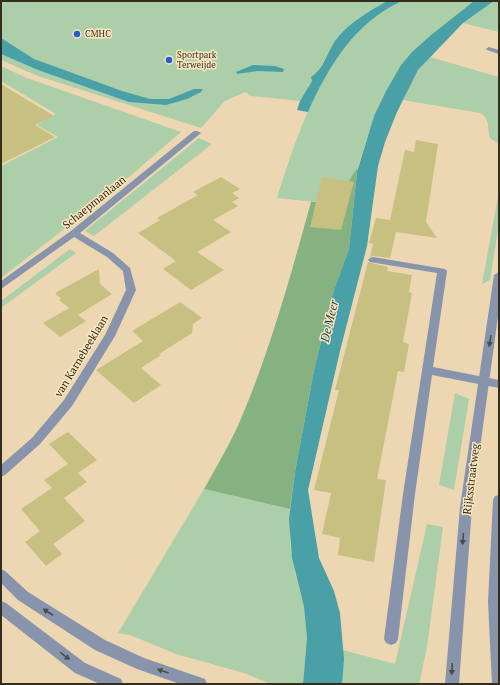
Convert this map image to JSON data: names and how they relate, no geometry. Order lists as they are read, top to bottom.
{
  "streets": {
    "street": ["Schaepmanlaan", "van Karnebeeklaan", "Rijksstraatweg"]
  },
  "crossings": [
    ["Schaepmanlaan", "van Karnebeeklaan"]
  ],
  "water": ["De Meer"],
  "places": ["CMHC", "Sportpark Terweijde"]
}
